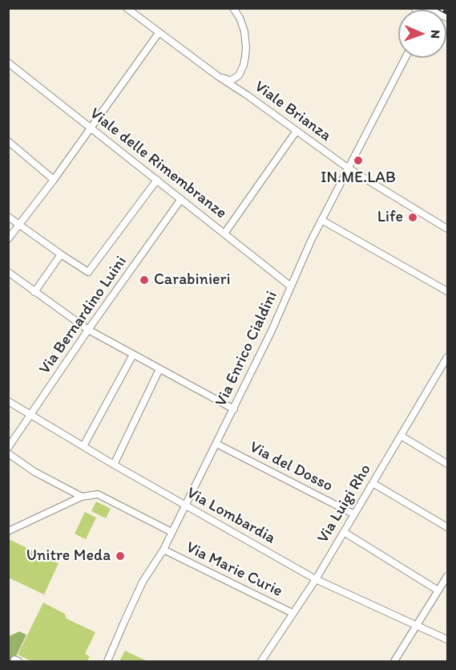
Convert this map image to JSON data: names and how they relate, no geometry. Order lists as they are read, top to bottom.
{
  "streets": {
    "street": [
      "Viale Brianza",
      "Viale delle Rimembranze",
      "Via Bernardino Luini",
      "Via Enrico Cialdini",
      "Via del Dosso",
      "Via Luigi Rho",
      "Via Lombardia",
      "Via Marie Curie"
    ]
  },
  "crossings": [
    ["Viale Brianza", "Via Enrico Cialdini"],
    ["Viale delle Rimembranze", "Via Bernardino Luini"],
    ["Viale delle Rimembranze", "Via Enrico Cialdini"],
    ["Via Bernardino Luini", "Via Lombardia"],
    ["Via Enrico Cialdini", "Via del Dosso"],
    ["Via Enrico Cialdini", "Via Lombardia"],
    ["Via Enrico Cialdini", "Via Marie Curie"],
    ["Via del Dosso", "Via Luigi Rho"],
    ["Via Luigi Rho", "Via Lombardia"],
    ["Via Luigi Rho", "Via Marie Curie"]
  ],
  "places": [
    "IN.ME.LAB",
    "Life",
    "Carabinieri",
    "Unitre Meda"
  ],
  "north": "right"
}
